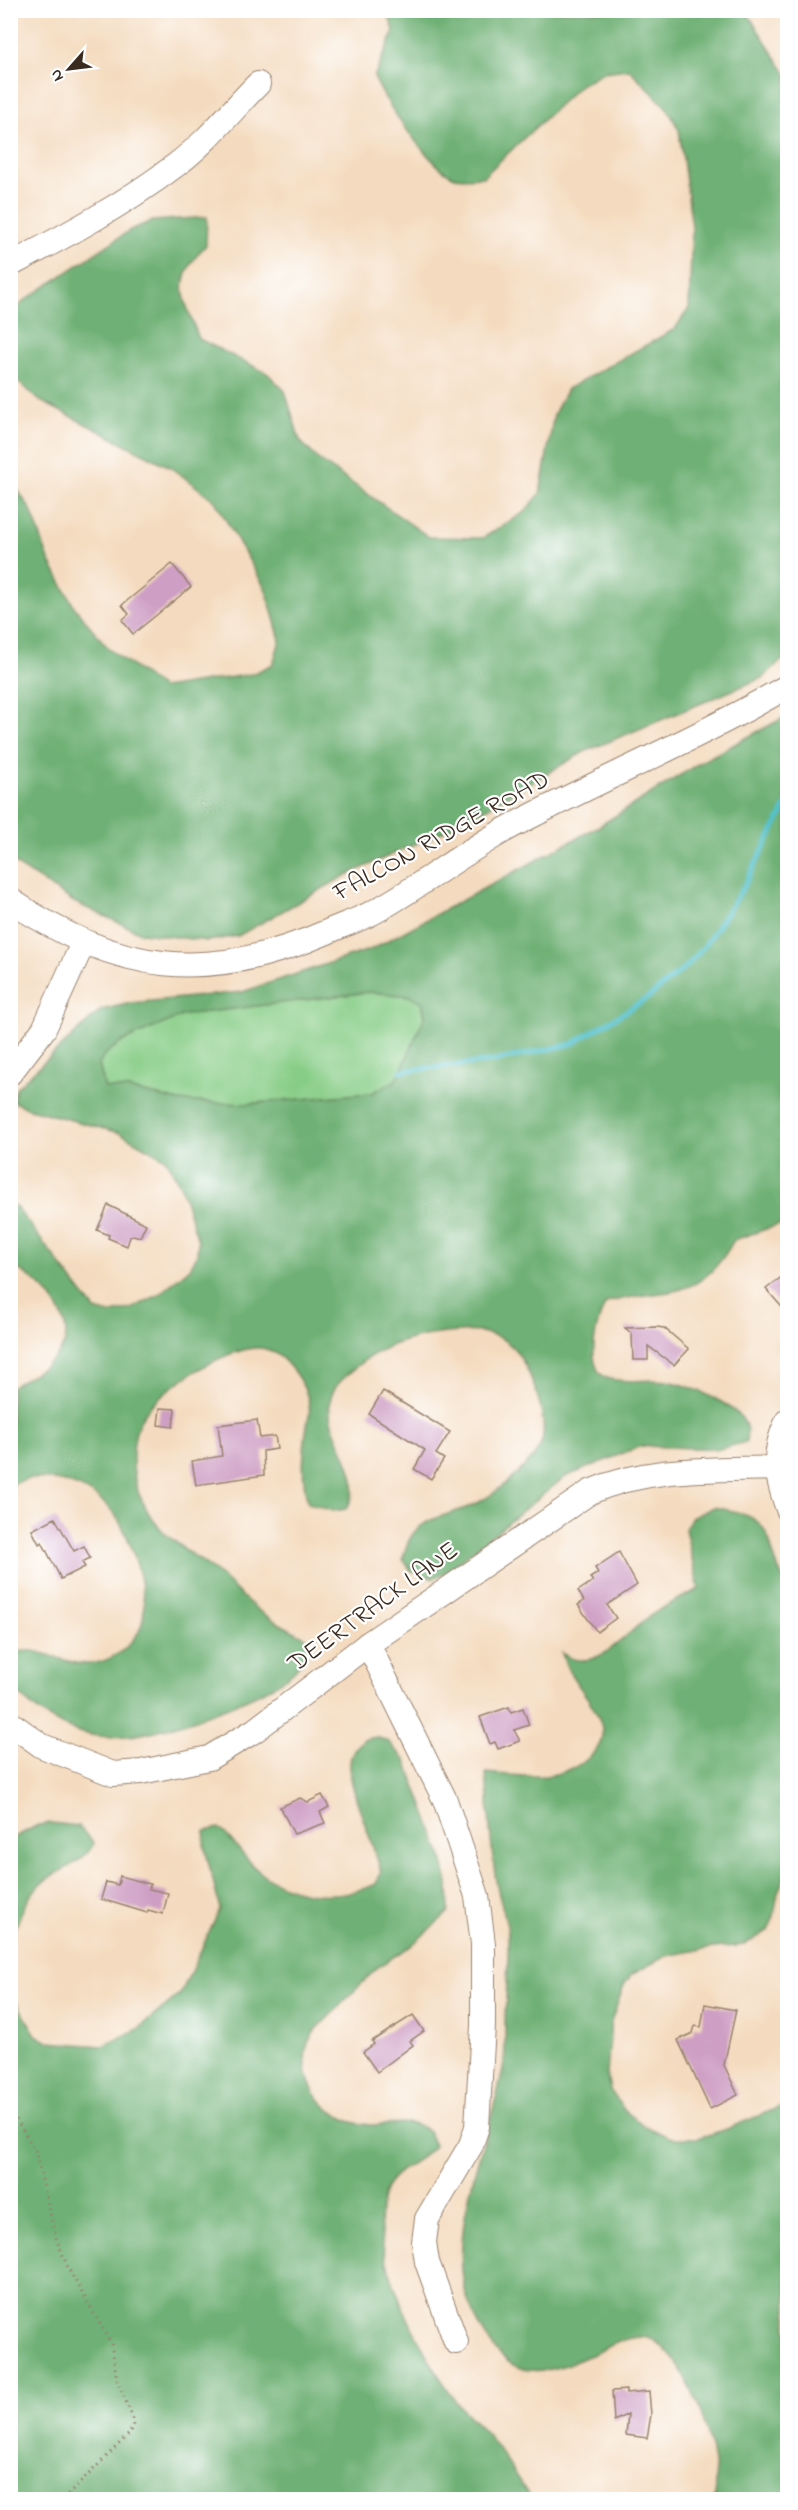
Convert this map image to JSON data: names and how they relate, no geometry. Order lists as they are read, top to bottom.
{
  "streets": {
    "street": ["FALCON RIDGE ROAD", "DEERTRACK LANE"]
  },
  "north": "bottom left"
}
